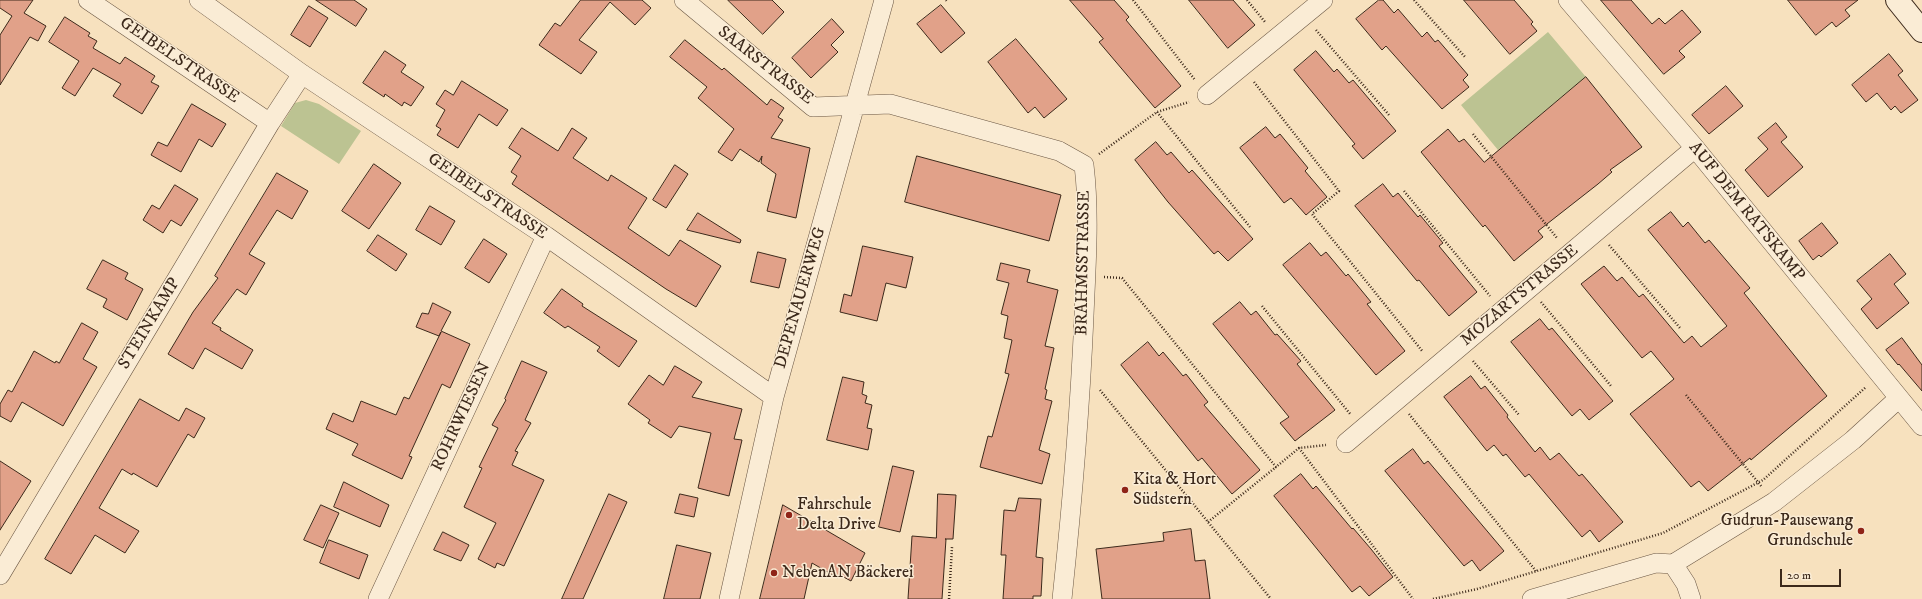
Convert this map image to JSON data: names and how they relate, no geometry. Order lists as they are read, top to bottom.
{
  "streets": {
    "street": [
      "GEIBELSTRASSE",
      "SAARSTRASSE",
      "AUF DEM RATSKAMP",
      "BRAHMSSTRASSE",
      "MOZARTSTRASSE",
      "DEPENAUERWEG",
      "STEINKAMP",
      "ROHRWIESEN"
    ]
  },
  "crossings": [
    ["GEIBELSTRASSE", "DEPENAUERWEG"],
    ["GEIBELSTRASSE", "STEINKAMP"],
    ["GEIBELSTRASSE", "ROHRWIESEN"],
    ["SAARSTRASSE", "BRAHMSSTRASSE"],
    ["SAARSTRASSE", "DEPENAUERWEG"],
    ["AUF DEM RATSKAMP", "MOZARTSTRASSE"],
    ["BRAHMSSTRASSE", "DEPENAUERWEG"]
  ],
  "places": [
    "Kita & Hort Südstern",
    "Fahrschule Delta Drive",
    "Gudrun-Pausewang Grundschule",
    "NebenAN Bäckerei"
  ],
  "scale_bar": "20 m"
}
